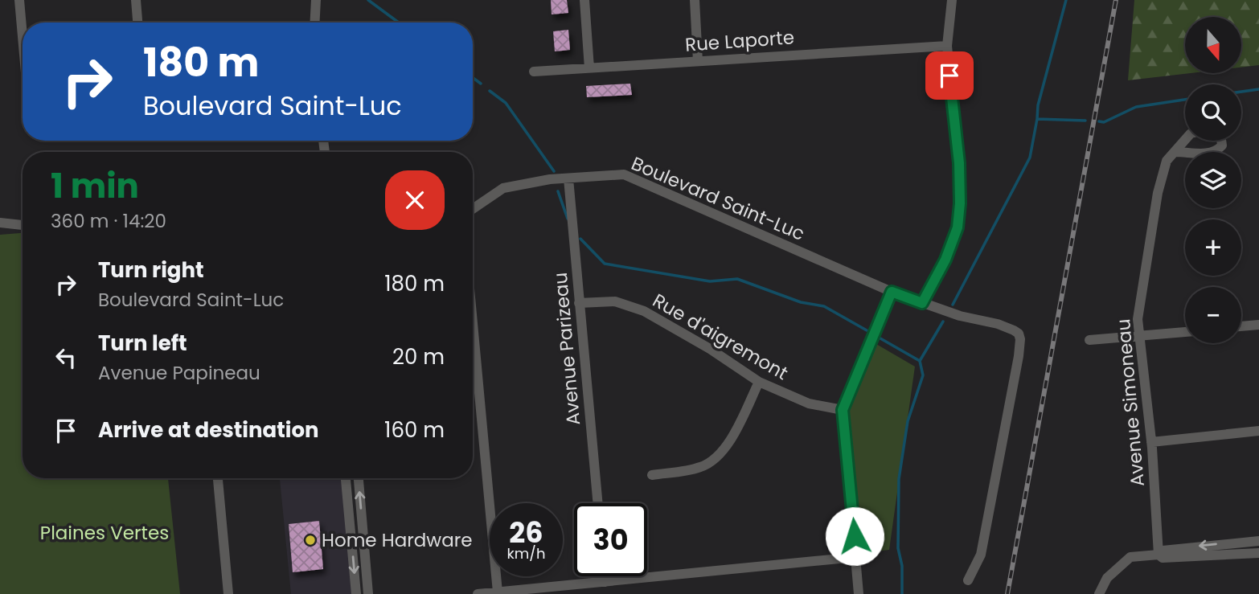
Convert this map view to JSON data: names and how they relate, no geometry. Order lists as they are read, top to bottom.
{
  "streets": {
    "street": [
      "Rue Laporte",
      "Boulevard Saint-Luc",
      "Rue d'aigremont",
      "Avenue Parizeau",
      "Avenue Simoneau"
    ]
  },
  "crossings": [
    ["Boulevard Saint-Luc", "Avenue Parizeau"],
    ["Rue d'aigremont", "Avenue Parizeau"]
  ],
  "parks": ["Plaines Vertes"],
  "places": ["Home Hardware"],
  "north": "bottom",
  "page": {
    "map_buttons": ["+", "−"],
    "turn": ["180 m", "Boulevard Saint-Luc"],
    "heading": ["1 min", "360 m · 14:20"],
    "list": [
      {
        "name": "Turn right",
        "note": "Boulevard Saint-Luc",
        "value": "180 m"
      },
      {
        "name": "Turn left",
        "note": "Avenue Papineau",
        "value": "20 m"
      },
      {
        "name": "Arrive at destination",
        "value": "160 m"
      }
    ],
    "speed": "26 km/h",
    "limit": "30"
  }
}
